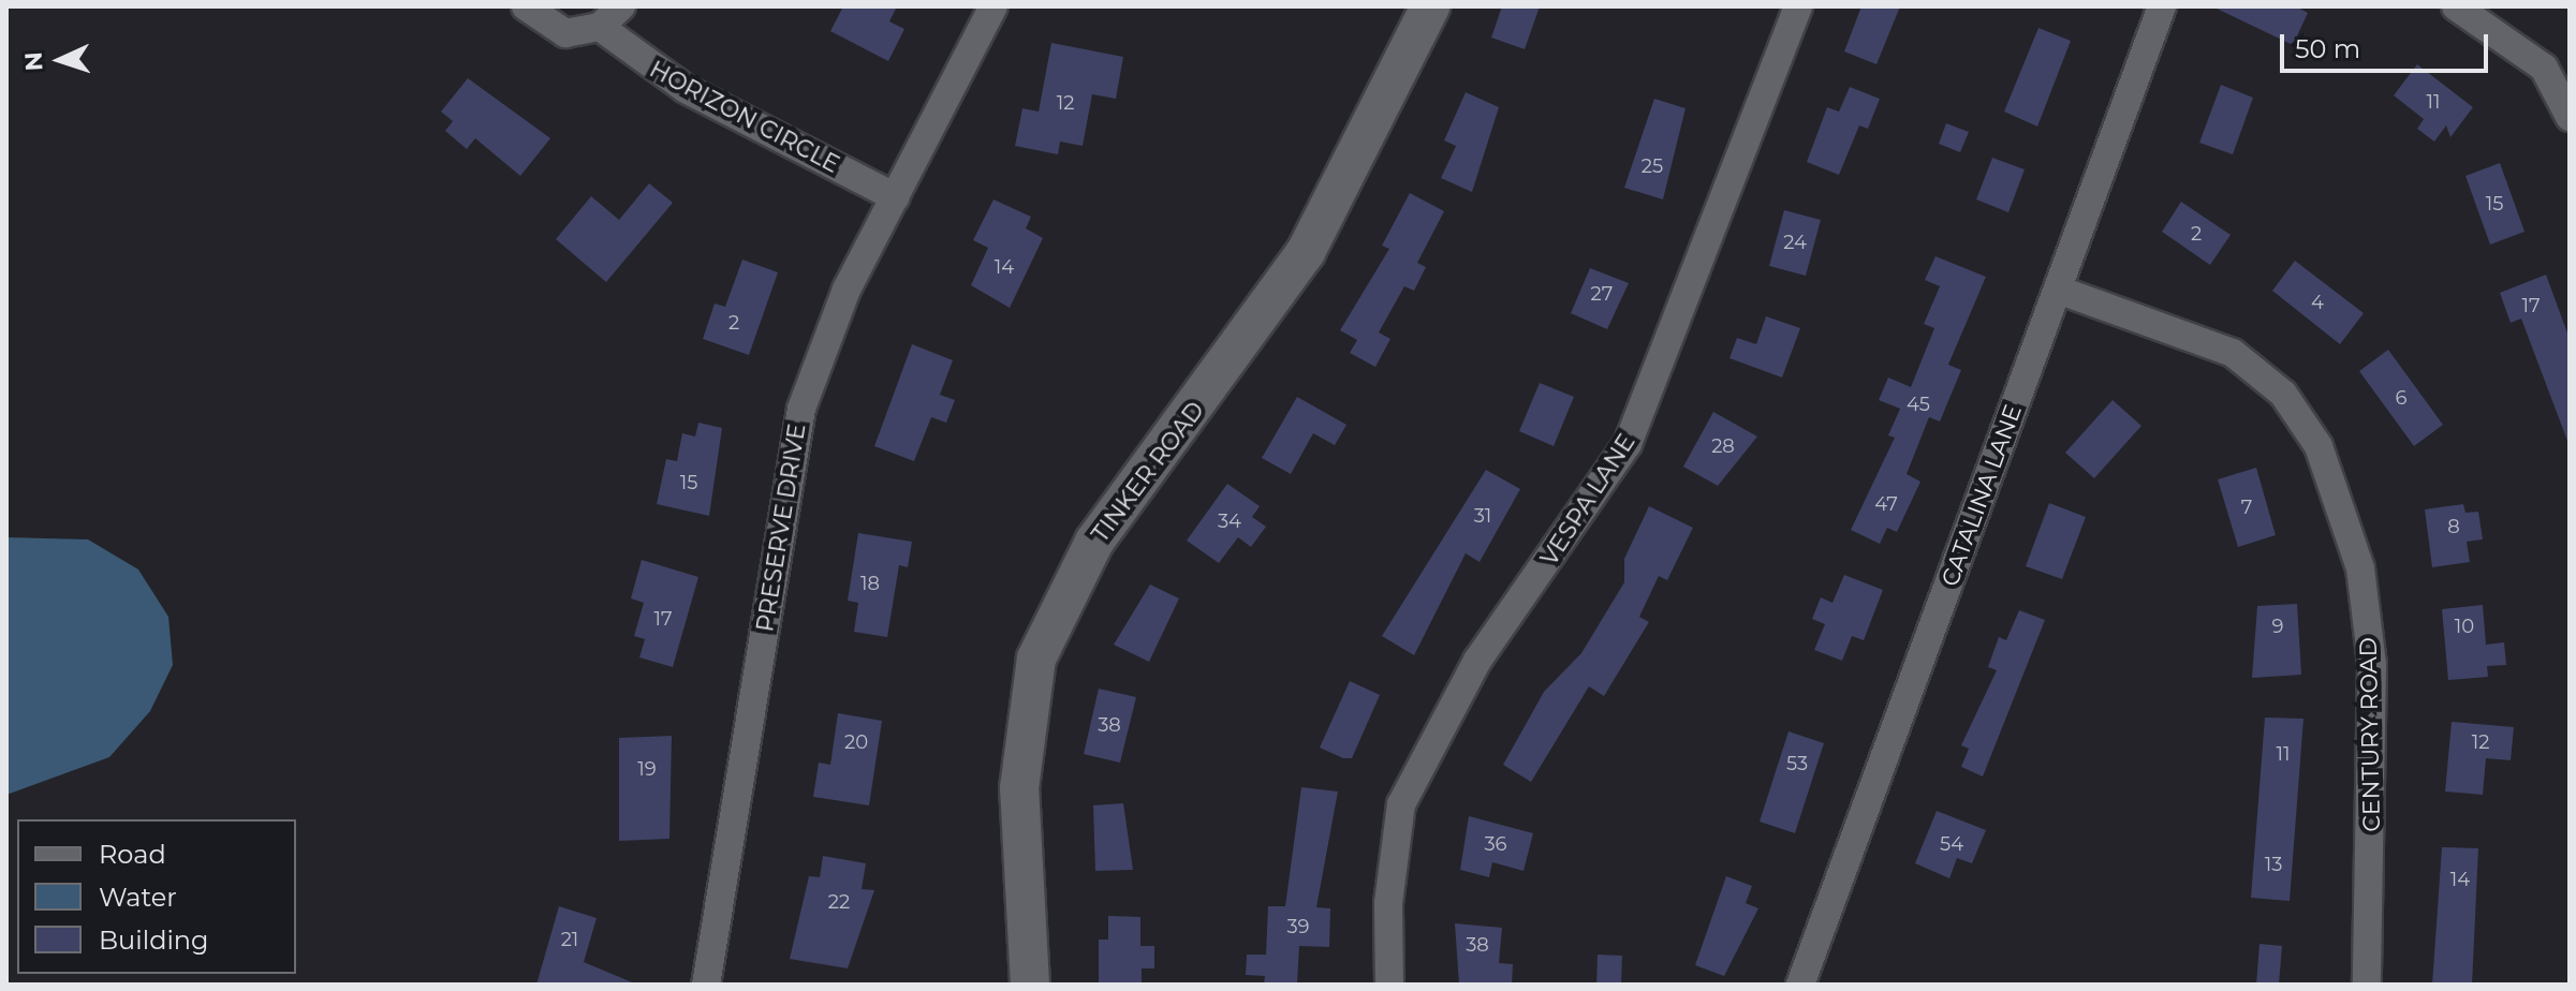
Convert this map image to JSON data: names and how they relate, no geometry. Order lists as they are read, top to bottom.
{
  "streets": {
    "street": [
      "HORIZON CIRCLE",
      "TINKER ROAD",
      "CATALINA LANE",
      "VESPA LANE",
      "PRESERVE DRIVE",
      "CENTURY ROAD"
    ]
  },
  "crossings": [
    ["HORIZON CIRCLE", "PRESERVE DRIVE"],
    ["CATALINA LANE", "CENTURY ROAD"]
  ],
  "house_numbers": [
    "11",
    "12",
    "25",
    "15",
    "2",
    "24",
    "14",
    "27",
    "4",
    "17",
    "2",
    "6",
    "45",
    "28",
    "15",
    "47",
    "7",
    "31",
    "34",
    "8",
    "18",
    "17",
    "9",
    "10",
    "38",
    "20",
    "12",
    "11",
    "53",
    "19",
    "36",
    "54",
    "13",
    "14",
    "22",
    "39",
    "21",
    "38"
  ],
  "legend": ["Road", "Water", "Building"],
  "scale_bar": "50 m",
  "north": "left"
}
